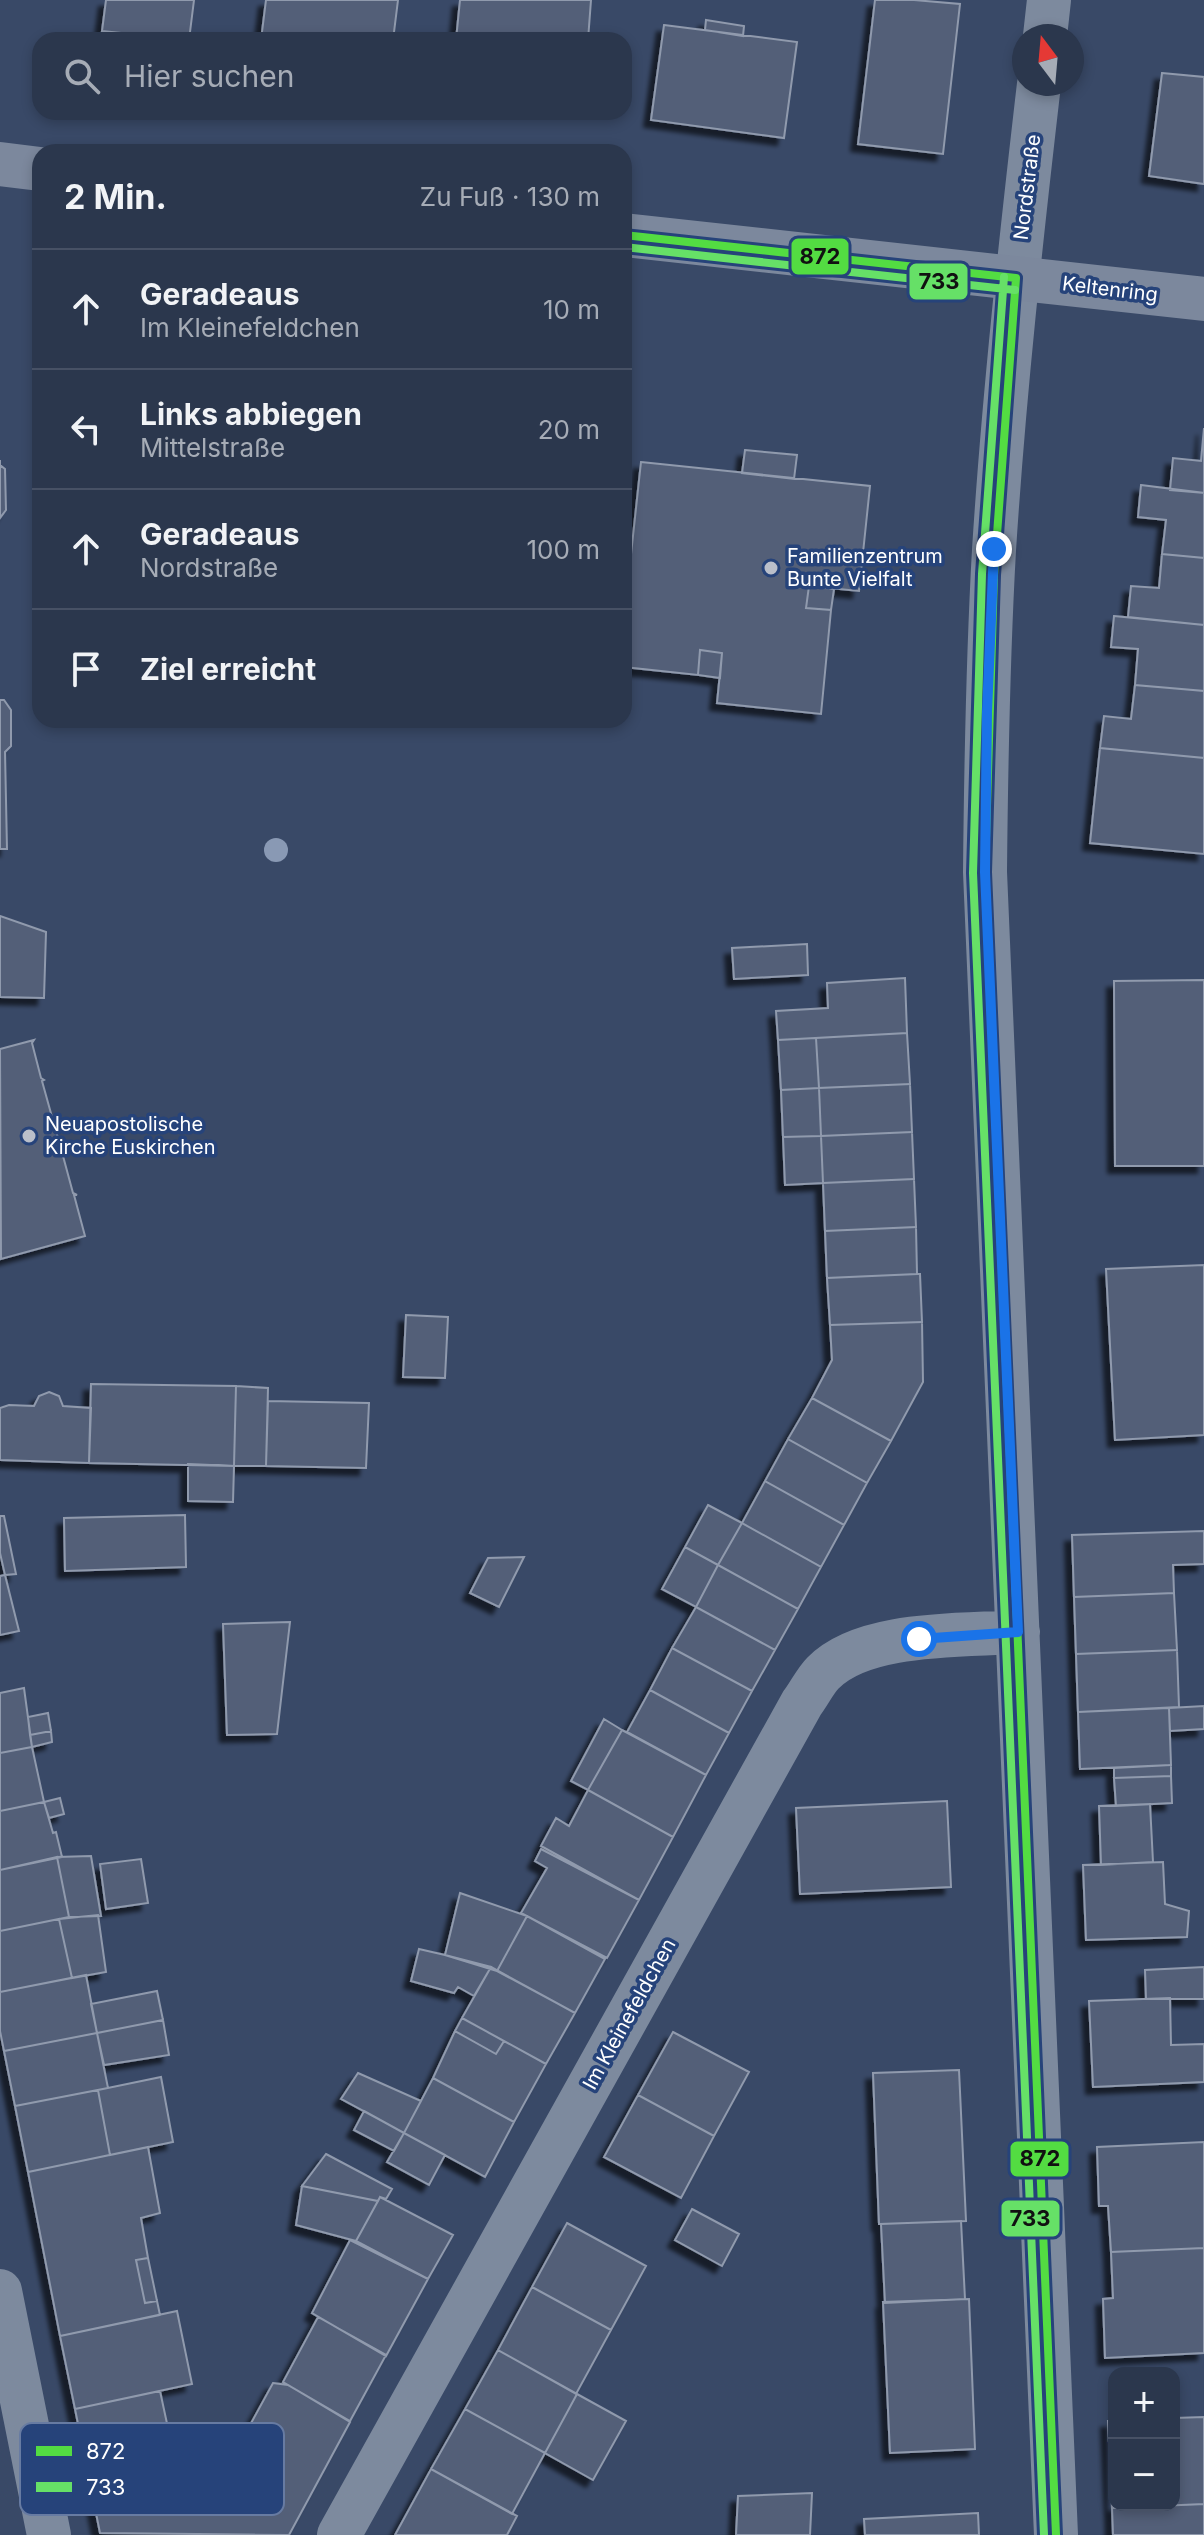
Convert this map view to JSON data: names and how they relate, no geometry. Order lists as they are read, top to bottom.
{
  "streets": {
    "main road": ["Keltenring"],
    "street": ["Nordstraße", "Im Kleinefeldchen"]
  },
  "crossings": [
    ["Nordstraße", "Keltenring"],
    ["Nordstraße", "Im Kleinefeldchen"]
  ],
  "places": ["Familienzentrum Bunte Vielfalt", "Neuapostolische Kirche Euskirchen"],
  "lines": ["transit line 872", "transit line 733"],
  "legend": ["872", "733"],
  "north": "top",
  "page": {
    "search": "Hier suchen",
    "heading": ["2 Min.", "Zu Fuß · 130 m"],
    "list": [
      ["Geradeaus", "Im Kleinefeldchen", "10 m"],
      ["Links abbiegen", "Mittelstraße", "20 m"],
      ["Geradeaus", "Nordstraße", "100 m"],
      "Ziel erreicht"
    ],
    "map_buttons": ["+", "−"]
  }
}
